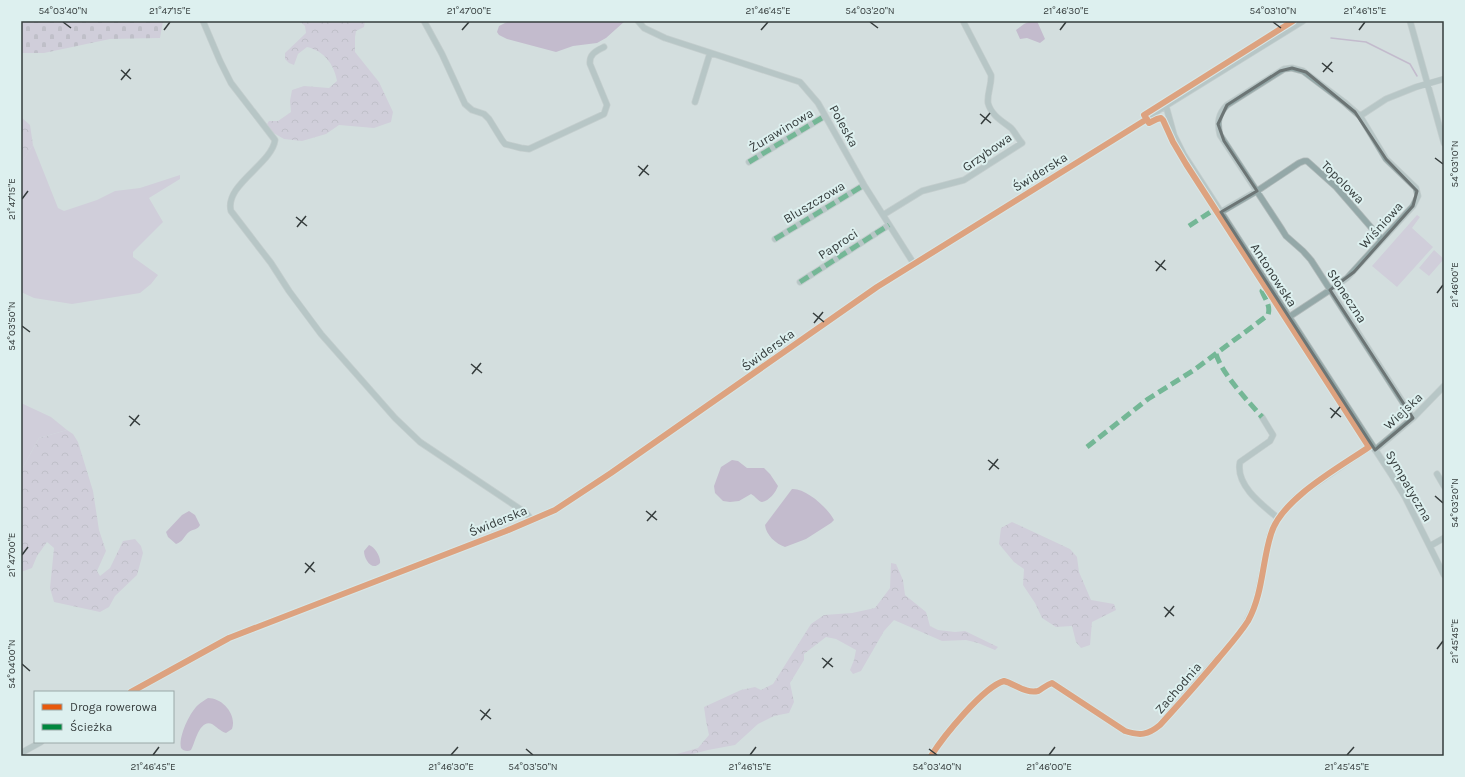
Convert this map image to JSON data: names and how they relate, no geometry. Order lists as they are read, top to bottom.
{
  "streets": {
    "street": [
      "Poleska",
      "Żurawinowa",
      "Grzybowa",
      "Świderska",
      "Topolowa",
      "Bluszczowa",
      "Wiśniowa",
      "Paproci",
      "Antonowska",
      "Słoneczna",
      "Wiejska",
      "Sympatyczna",
      "Zachodnia"
    ]
  },
  "crossings": [
    ["Poleska", "Żurawinowa"],
    ["Poleska", "Grzybowa"],
    ["Poleska", "Świderska"],
    ["Poleska", "Bluszczowa"],
    ["Poleska", "Paproci"],
    ["Świderska", "Antonowska"],
    ["Topolowa", "Wiśniowa"],
    ["Topolowa", "Antonowska"],
    ["Topolowa", "Słoneczna"],
    ["Wiśniowa", "Antonowska"],
    ["Wiśniowa", "Słoneczna"],
    ["Antonowska", "Wiejska"],
    ["Antonowska", "Sympatyczna"],
    ["Antonowska", "Zachodnia"],
    ["Słoneczna", "Wiejska"],
    ["Wiejska", "Sympatyczna"],
    ["Wiejska", "Zachodnia"],
    ["Sympatyczna", "Zachodnia"]
  ],
  "legend": ["Droga rowerowa", "Ścieżka"],
  "coordinates": [
    "54°03'40\"N",
    "21°47'15\"E",
    "21°47'00\"E",
    "21°46'45\"E",
    "54°03'20\"N",
    "21°46'30\"E",
    "54°03'10\"N",
    "21°46'15\"E",
    "21°46'00\"E",
    "54°03'50\"N",
    "21°45'45\"E",
    "54°04'00\"N"
  ]
}
